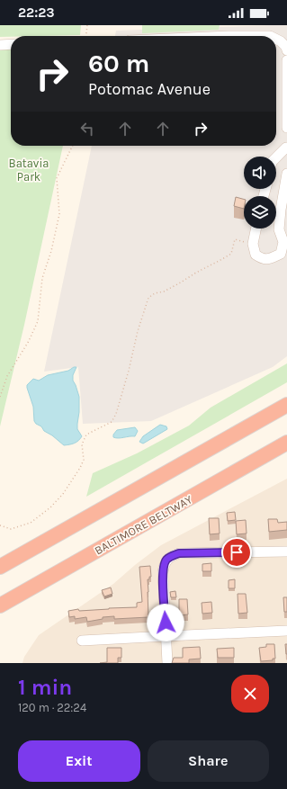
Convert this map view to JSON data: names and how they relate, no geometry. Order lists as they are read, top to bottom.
{
  "streets": {
    "highway": ["BALTIMORE BELTWAY"]
  },
  "parks": ["Batavia Park"],
  "page": {
    "status": "22:23",
    "turn": ["60 m", "Potomac Avenue"],
    "heading": ["1 min", "120 m · 22:24"],
    "buttons": ["Exit", "Share"]
  }
}
